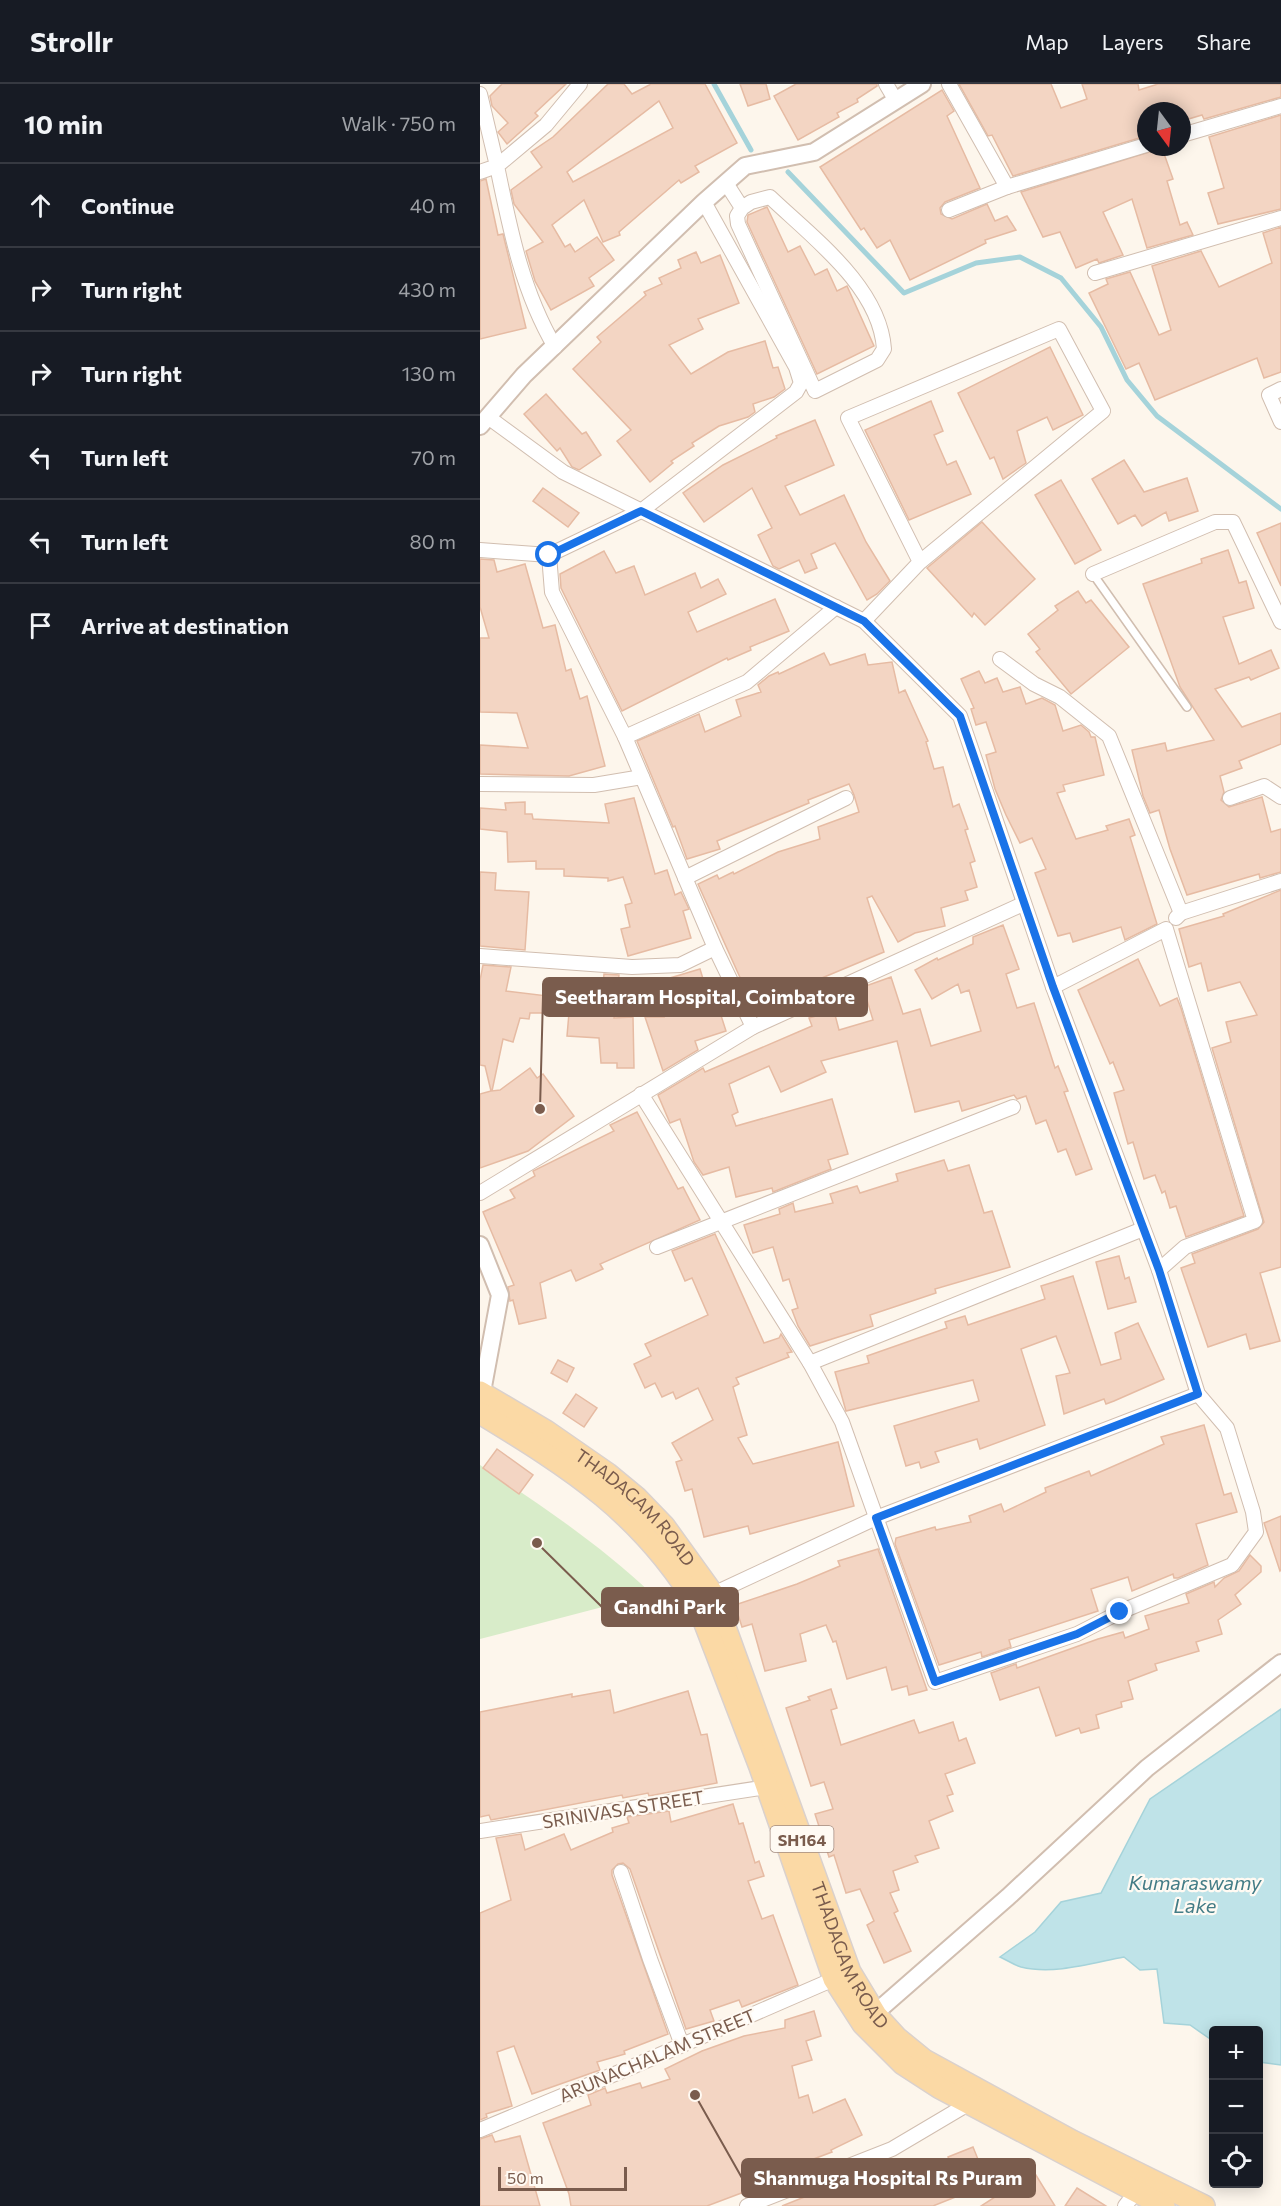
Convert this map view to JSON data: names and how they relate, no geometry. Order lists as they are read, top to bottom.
{
  "streets": {
    "main road": ["THADAGAM ROAD", "SH164"],
    "street": ["SRINIVASA STREET", "ARUNACHALAM STREET"]
  },
  "crossings": [
    ["THADAGAM ROAD", "SRINIVASA STREET"],
    ["THADAGAM ROAD", "ARUNACHALAM STREET"]
  ],
  "water": ["Kumaraswamy Lake"],
  "places": ["Seetharam Hospital, Coimbatore", "Gandhi Park", "Shanmuga Hospital Rs Puram"],
  "scale_bar": "50 m",
  "north": "bottom",
  "page": {
    "header": "Strollr",
    "nav": ["Map", "Layers", "Share"],
    "heading": ["10 min", "Walk · 750 m"],
    "list": [
      ["Continue", "40 m"],
      ["Turn right", "430 m"],
      ["Turn right", "130 m"],
      ["Turn left", "70 m"],
      ["Turn left", "80 m"],
      "Arrive at destination"
    ],
    "map_buttons": ["+", "−"],
    "scale": "50 m"
  }
}
